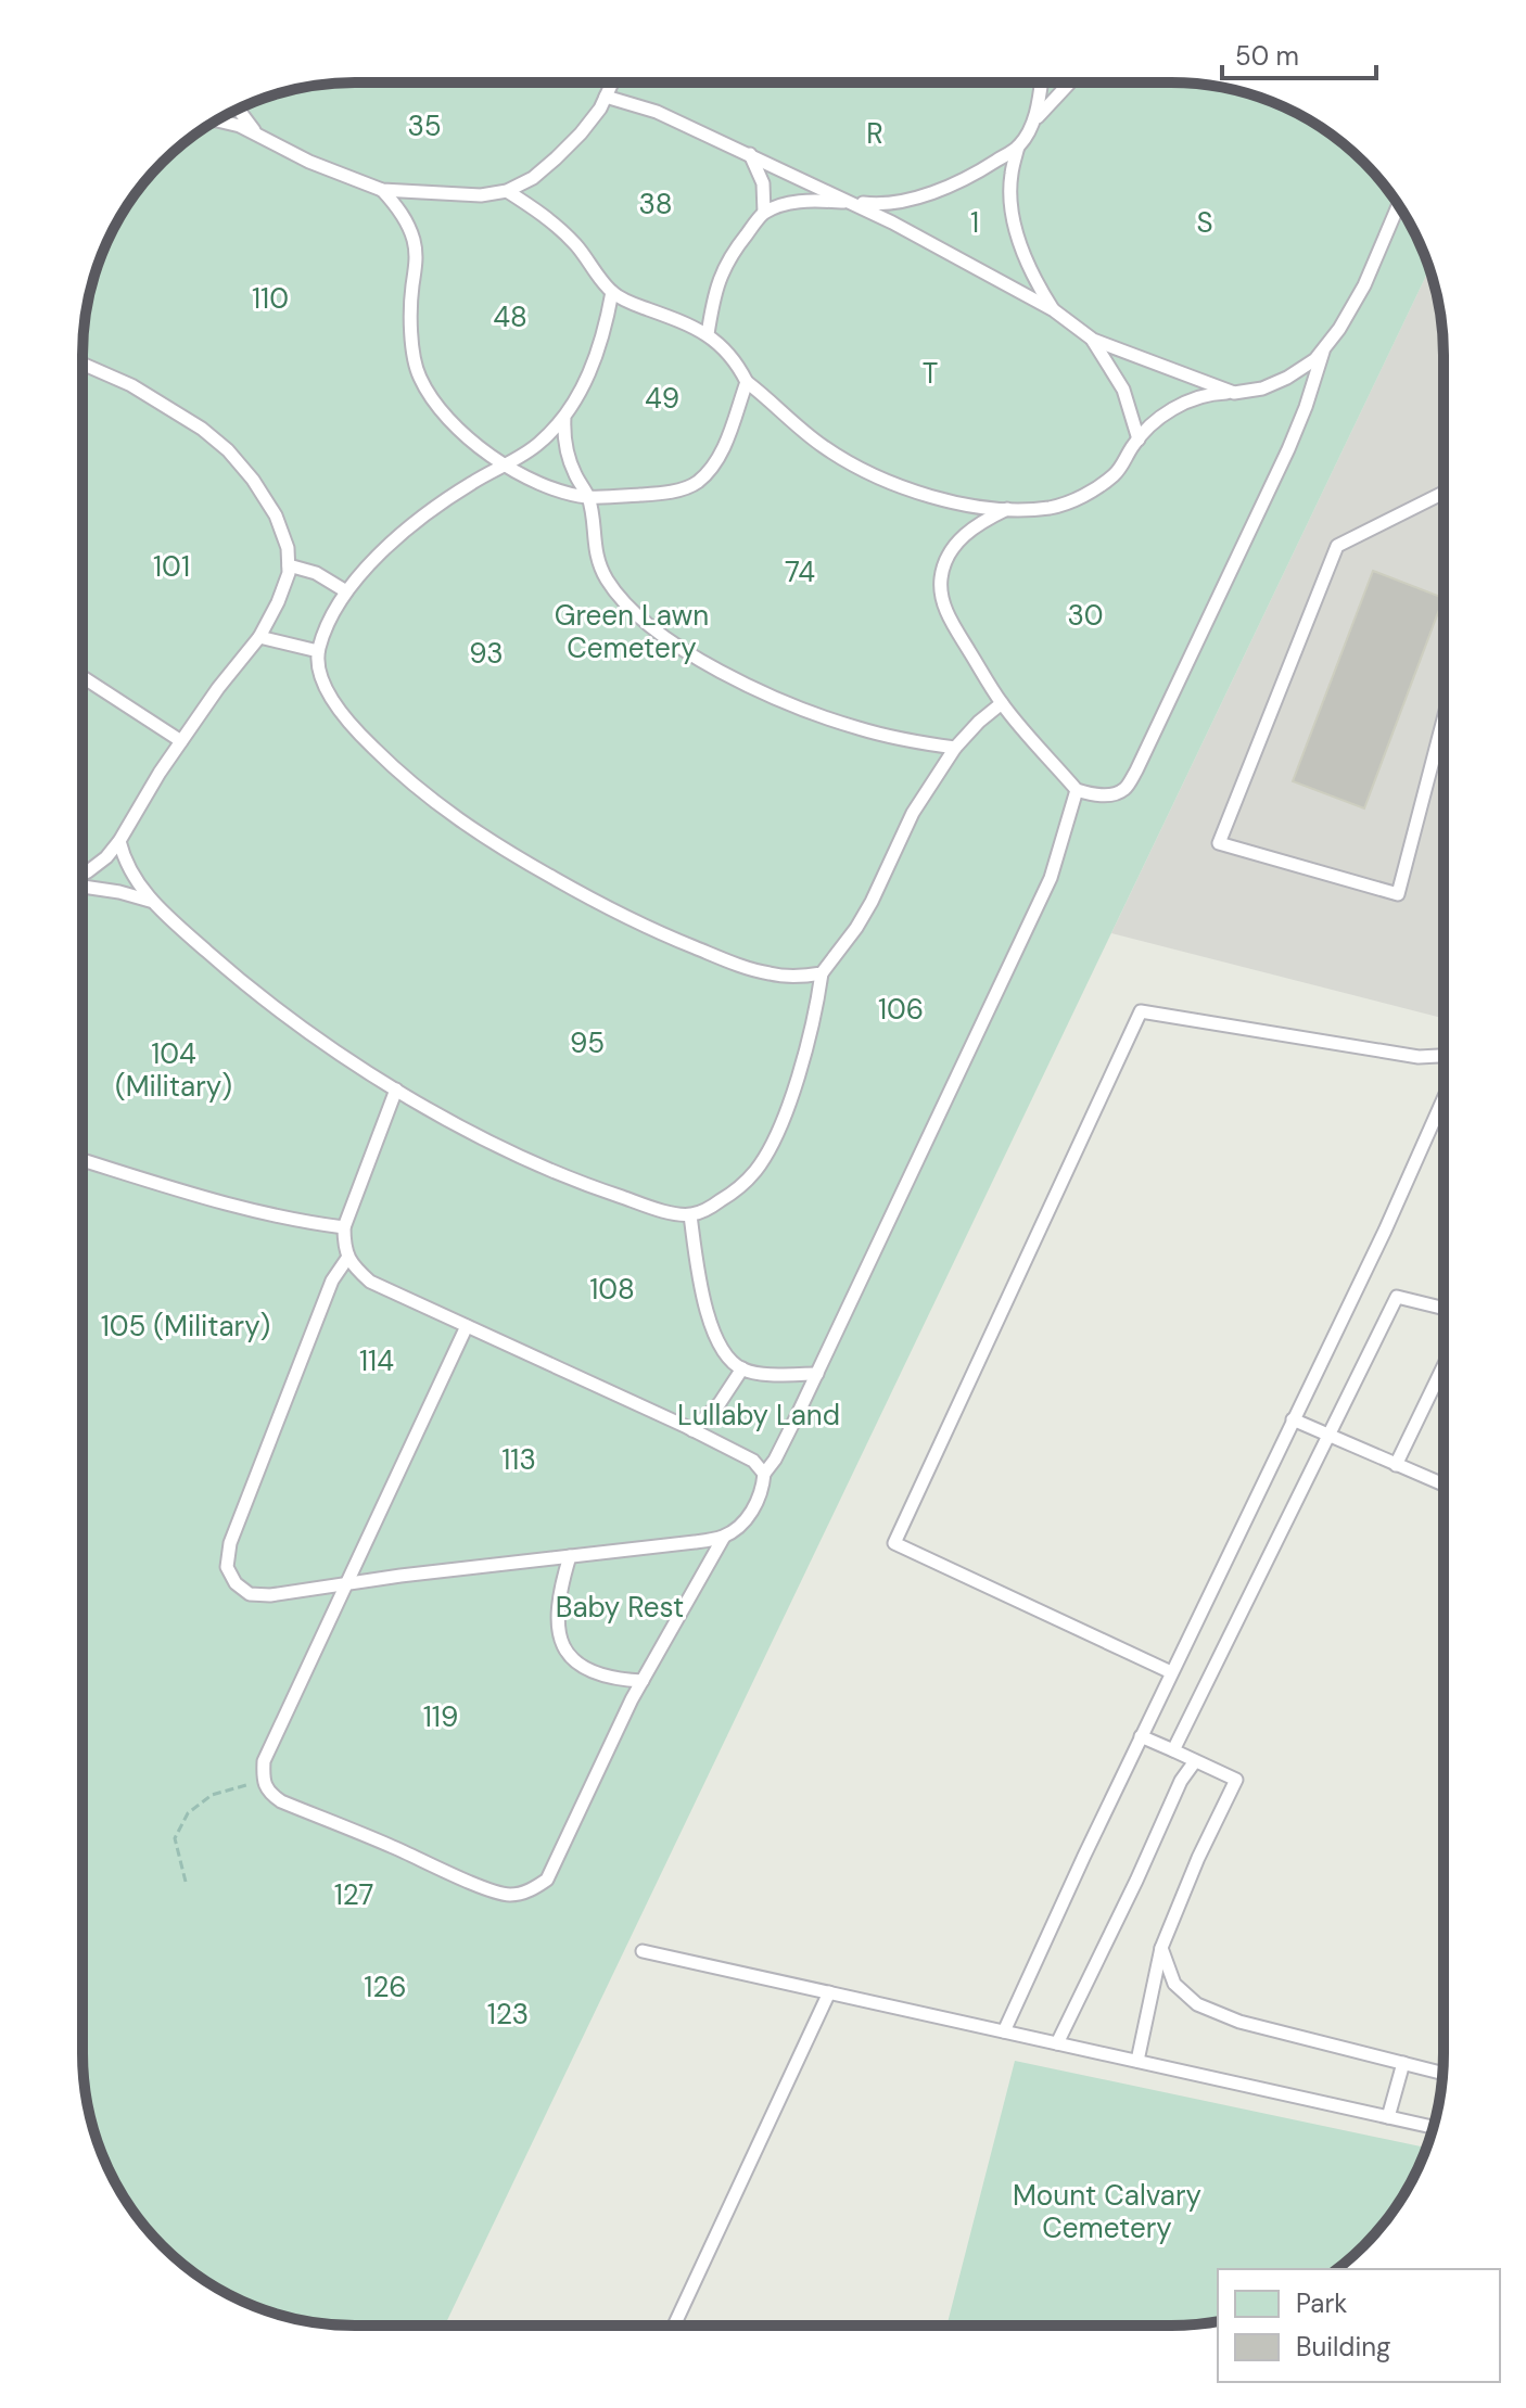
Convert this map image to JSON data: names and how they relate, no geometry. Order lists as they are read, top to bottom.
{
  "parks": [
    "35",
    "R",
    "38",
    "1",
    "S",
    "110",
    "48",
    "T",
    "49",
    "101",
    "74",
    "Green Lawn Cemetery",
    "30",
    "93",
    "106",
    "95",
    "104 (Military)",
    "108",
    "105 (Military)",
    "114",
    "Lullaby Land",
    "113",
    "Baby Rest",
    "119",
    "127",
    "126",
    "123",
    "Mount Calvary Cemetery"
  ],
  "legend": ["Park", "Building"],
  "scale_bar": "50 m"
}
